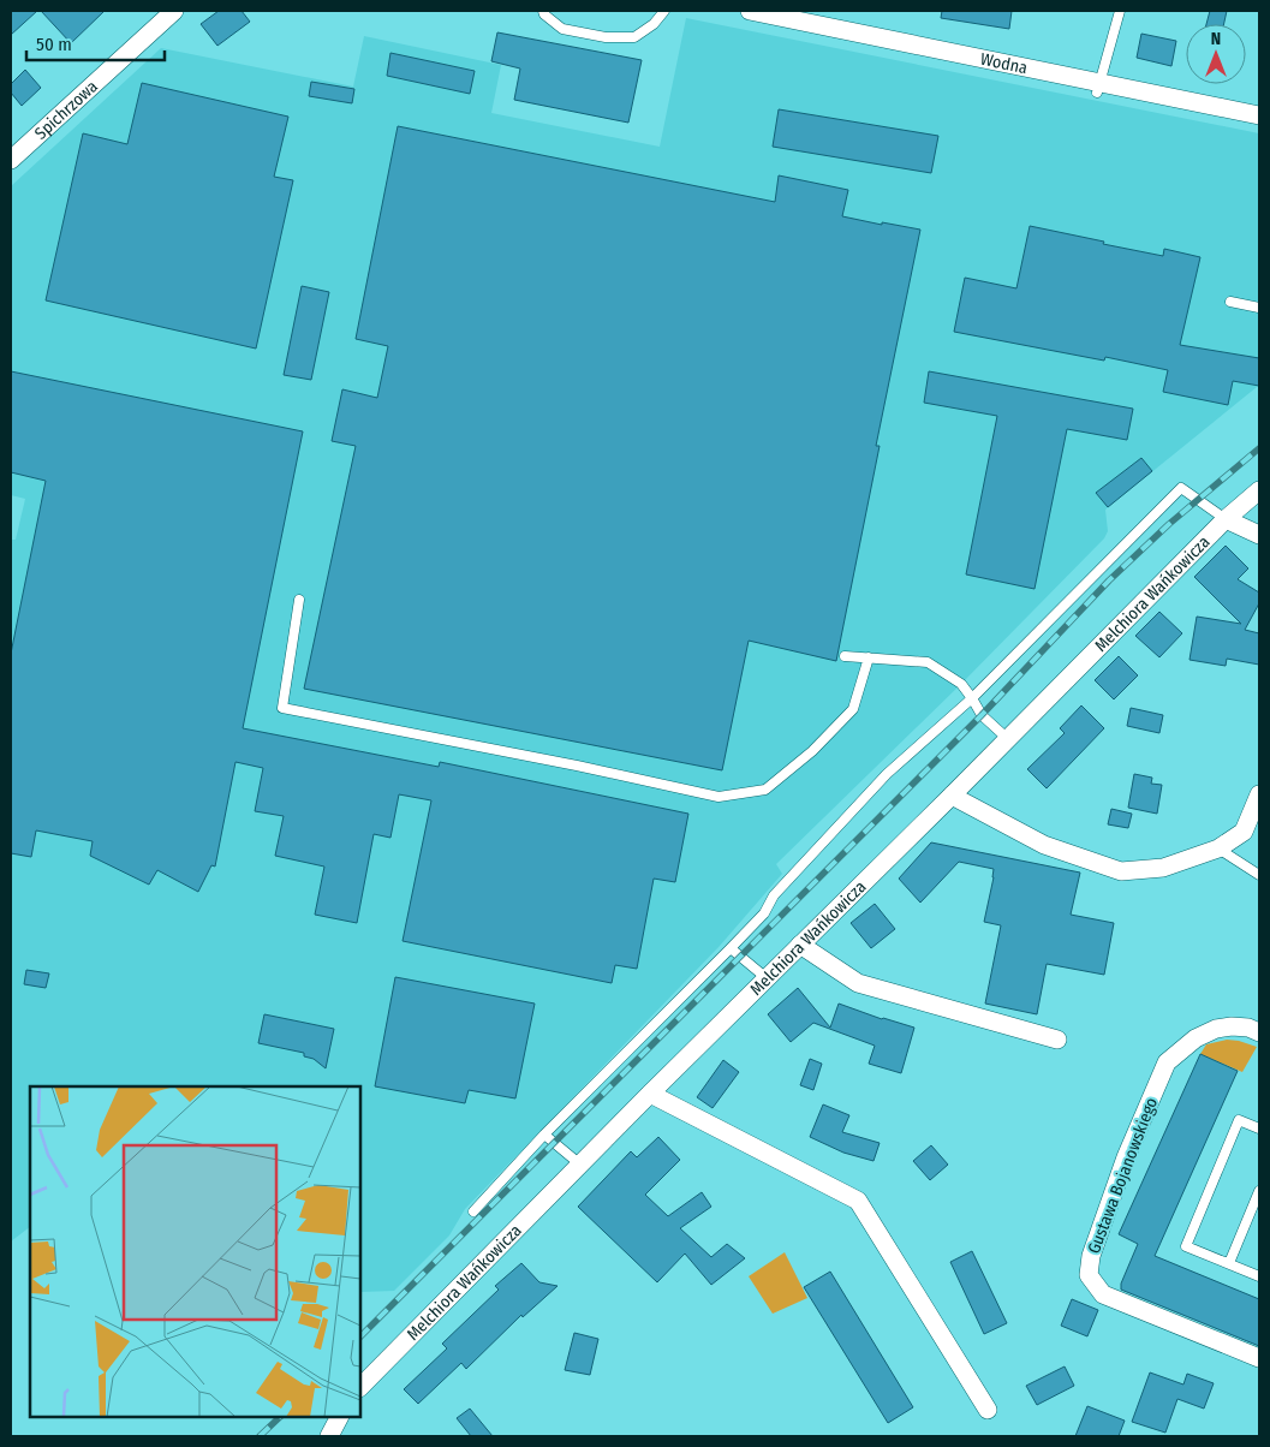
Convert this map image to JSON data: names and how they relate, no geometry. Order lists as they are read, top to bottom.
{
  "streets": {
    "street": [
      "Wodna",
      "Spichrzowa",
      "Melchiora Wańkowicza",
      "Gustawa Bojanowskiego"
    ]
  },
  "scale_bar": "50 m",
  "north": "top"
}
